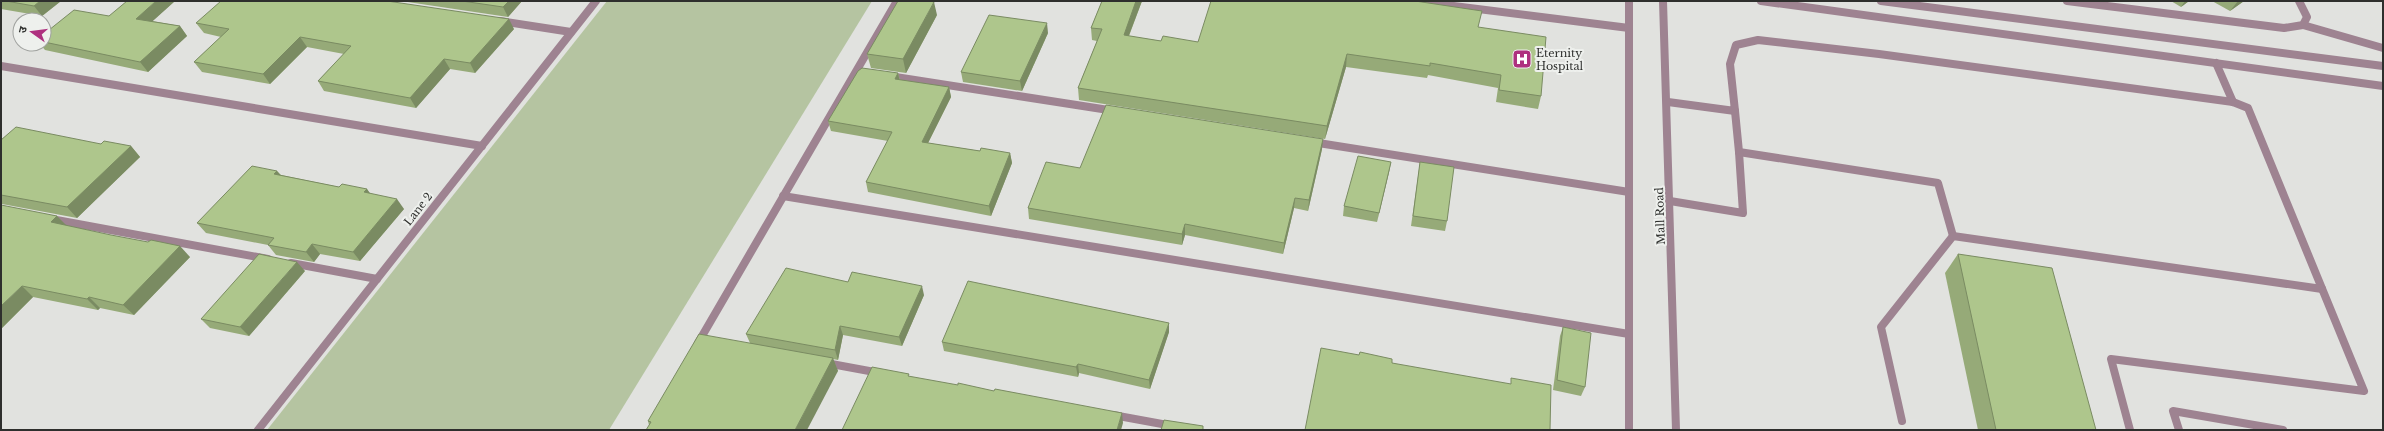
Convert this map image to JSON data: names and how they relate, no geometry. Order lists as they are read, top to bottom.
{
  "streets": {
    "street": ["Lane 2", "Mall Road"]
  },
  "places": {
    "hospital": ["Eternity Hospital"]
  },
  "north": "left"
}
